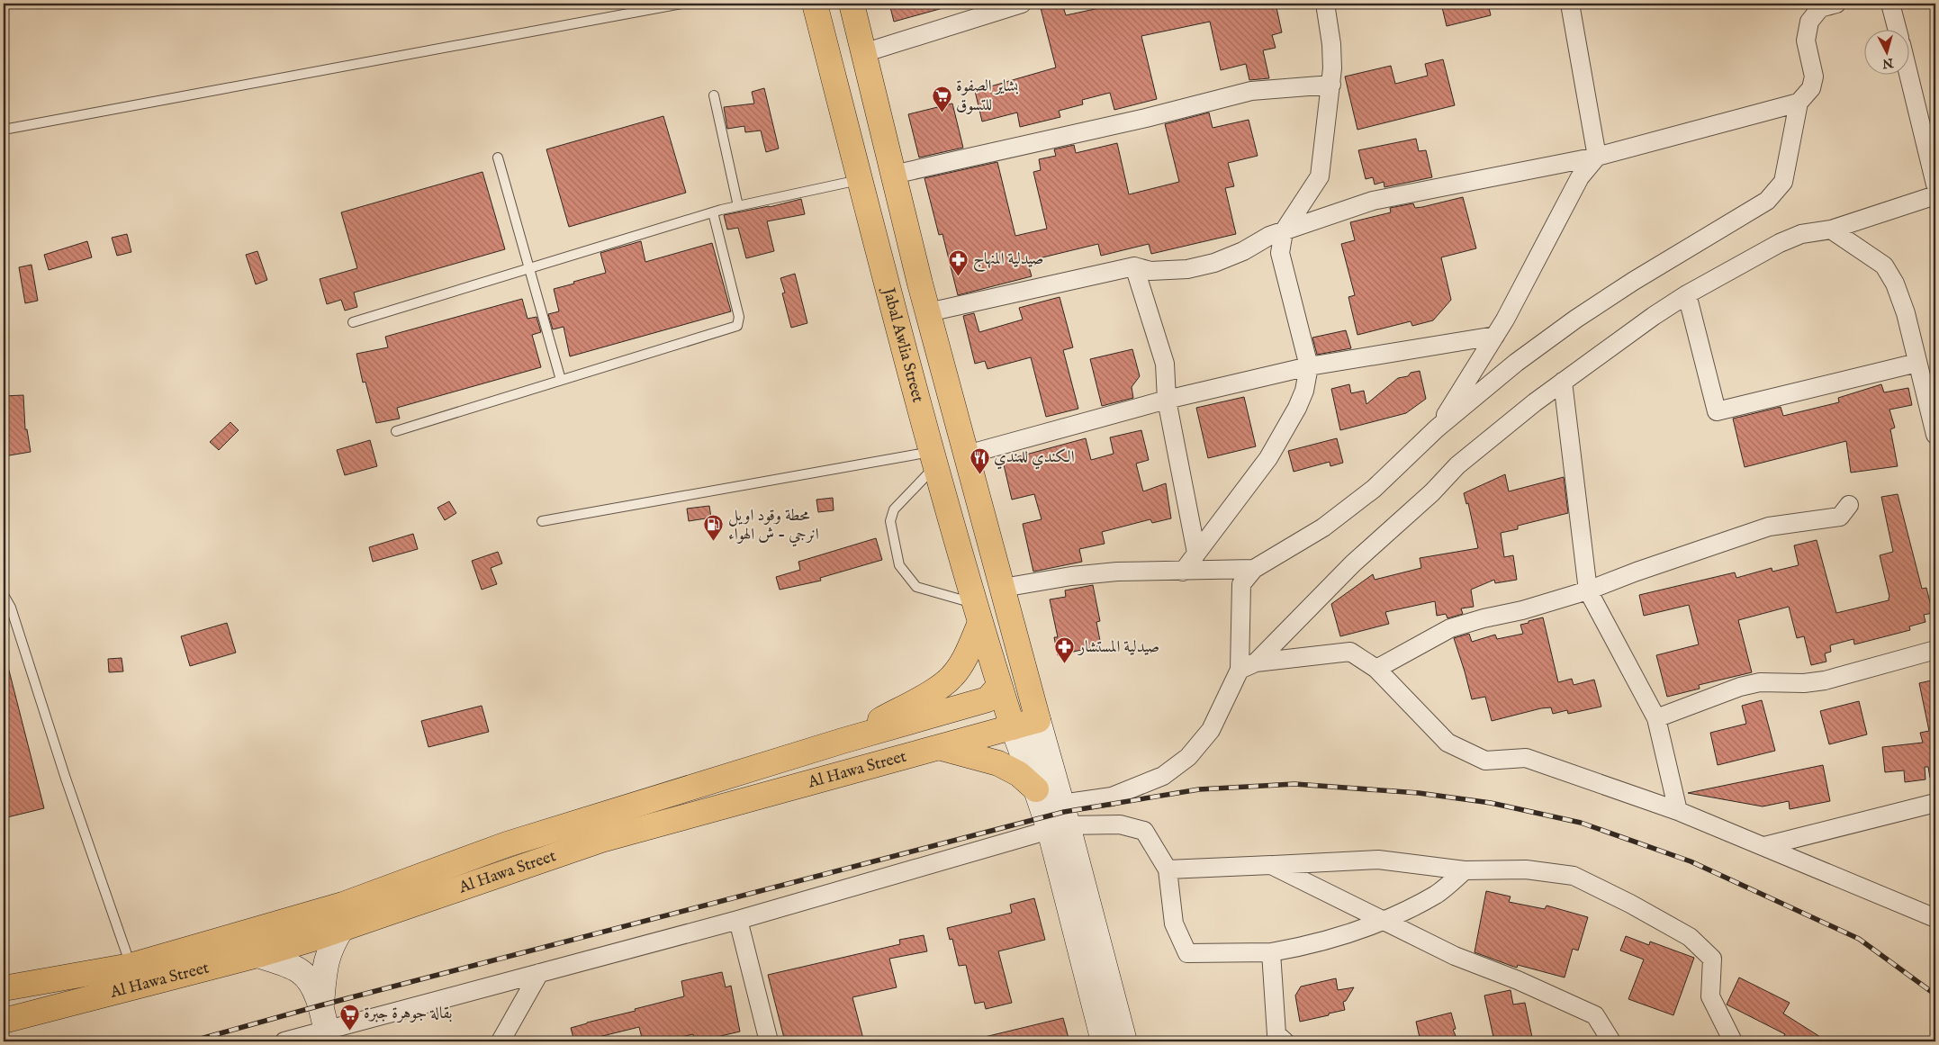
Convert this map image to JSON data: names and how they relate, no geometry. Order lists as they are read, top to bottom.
{
  "streets": {
    "highway": ["Jabal Awlia Street", "Al Hawa Street"]
  },
  "crossings": [
    ["Jabal Awlia Street", "Al Hawa Street"]
  ],
  "places": {
    "supermarket": ["بشاير الصفوة للتسوق", "بقالة جوهرة جبرة"],
    "pharmacy": ["صيدلية المنهاج", "صيدلية المستشار"],
    "restaurant": ["الكندي للمندي"],
    "fuel station": ["محطة وقود اويل انرجي - ش الهواء"]
  },
  "north": "bottom"
}
